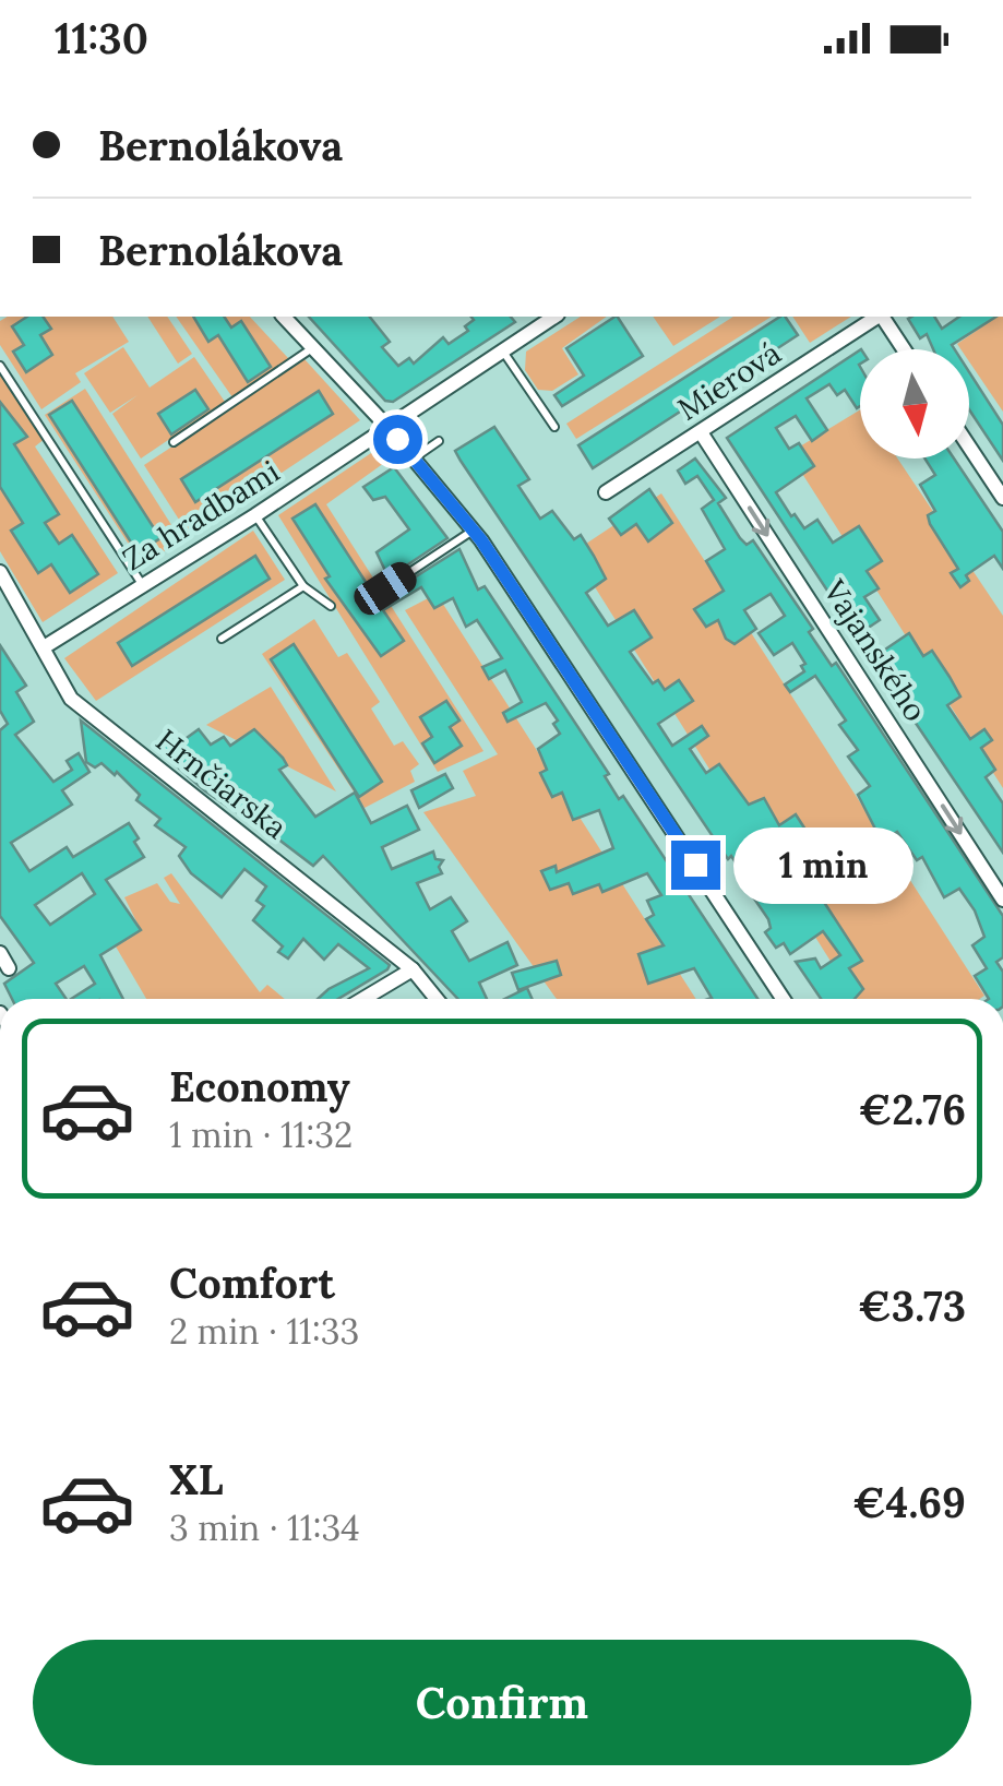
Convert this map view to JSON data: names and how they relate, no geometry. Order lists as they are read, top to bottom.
{
  "streets": {
    "street": [
      "Mierová",
      "Za hradbami",
      "Vajanského",
      "Hrnčiarska"
    ]
  },
  "crossings": [
    ["Mierová", "Vajanského"],
    ["Za hradbami", "Hrnčiarska"]
  ],
  "one_way": ["Vajanského"],
  "north": "bottom",
  "page": {
    "status": "11:30",
    "banner": ["Bernolákova", "Bernolákova"],
    "bubble": "1 min",
    "list": [
      {
        "name": "Economy",
        "note": "1 min · 11:32",
        "value": "€2.76"
      },
      {
        "name": "Comfort",
        "note": "2 min · 11:33",
        "value": "€3.73"
      },
      {
        "name": "XL",
        "note": "3 min · 11:34",
        "value": "€4.69"
      }
    ],
    "buttons": "Confirm"
  }
}
